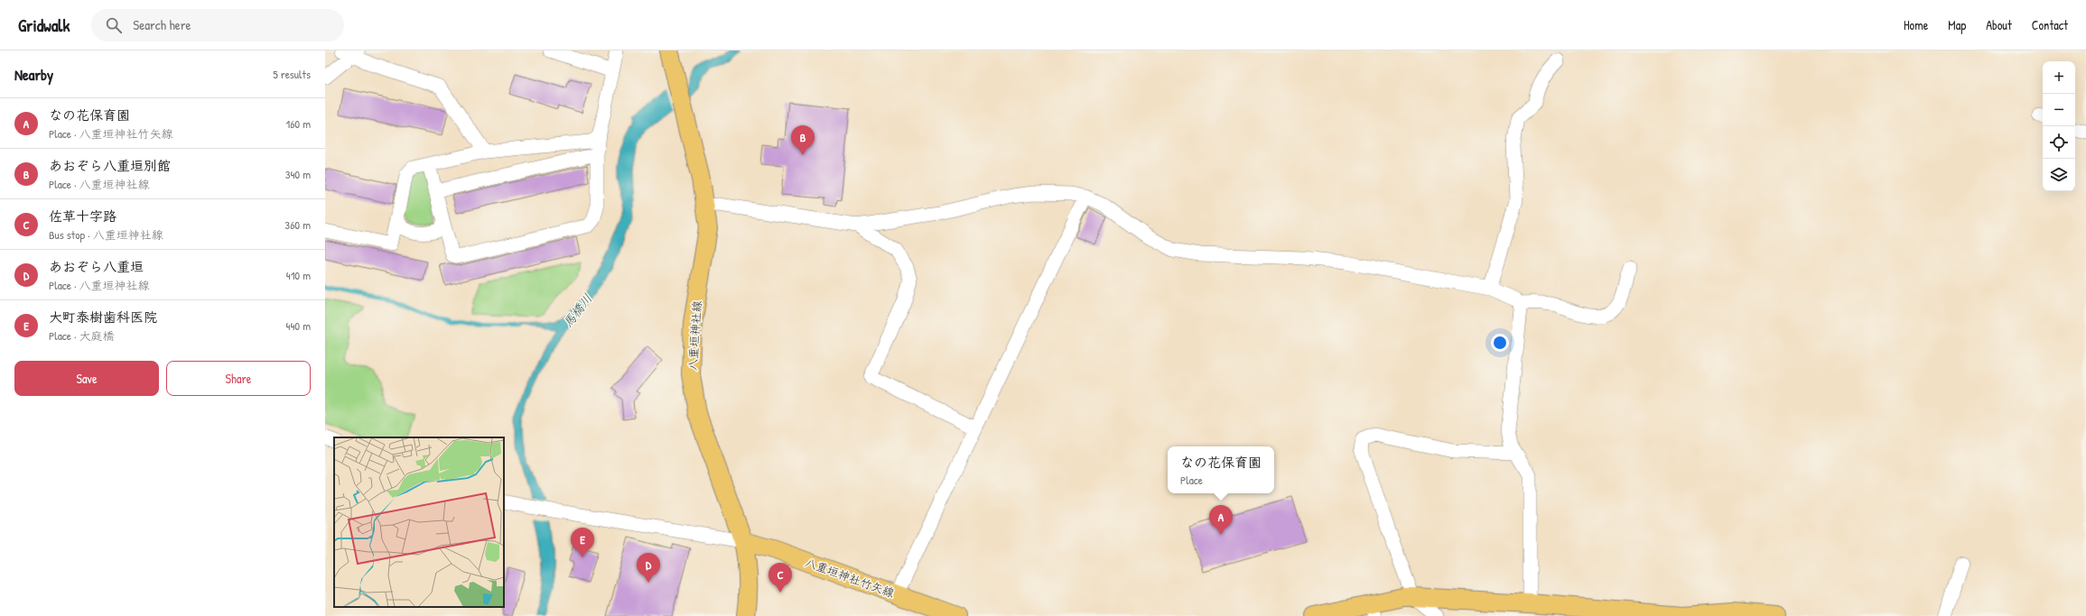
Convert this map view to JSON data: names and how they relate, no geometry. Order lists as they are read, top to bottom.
{
  "streets": {
    "main road": ["八重垣神社線", "八重垣神社竹矢線"]
  },
  "crossings": [
    ["八重垣神社線", "八重垣神社竹矢線"]
  ],
  "water": ["馬橋川"],
  "page": {
    "header": "Gridwalk",
    "search": "Search here",
    "nav": [
      "Home",
      "Map",
      "About",
      "Contact"
    ],
    "heading": ["Nearby", "5 results"],
    "map_buttons": ["+", "−"],
    "list": [
      {
        "mark": "A",
        "name": "なの花保育園",
        "note": "Place · 八重垣神社竹矢線",
        "value": "160 m"
      },
      {
        "mark": "B",
        "name": "あおぞら八重垣別館",
        "note": "Place · 八重垣神社線",
        "value": "340 m"
      },
      {
        "mark": "C",
        "name": "佐草十字路",
        "note": "Bus stop · 八重垣神社線",
        "value": "360 m"
      },
      {
        "mark": "D",
        "name": "あおぞら八重垣",
        "note": "Place · 八重垣神社線",
        "value": "410 m"
      },
      {
        "mark": "E",
        "name": "大町泰樹歯科医院",
        "note": "Place · 大庭橋",
        "value": "440 m"
      }
    ],
    "pins": [
      "B",
      "A",
      "E",
      "D",
      "C"
    ],
    "buttons": ["Save", "Share"],
    "popup": ["なの花保育園", "Place"]
  }
}
